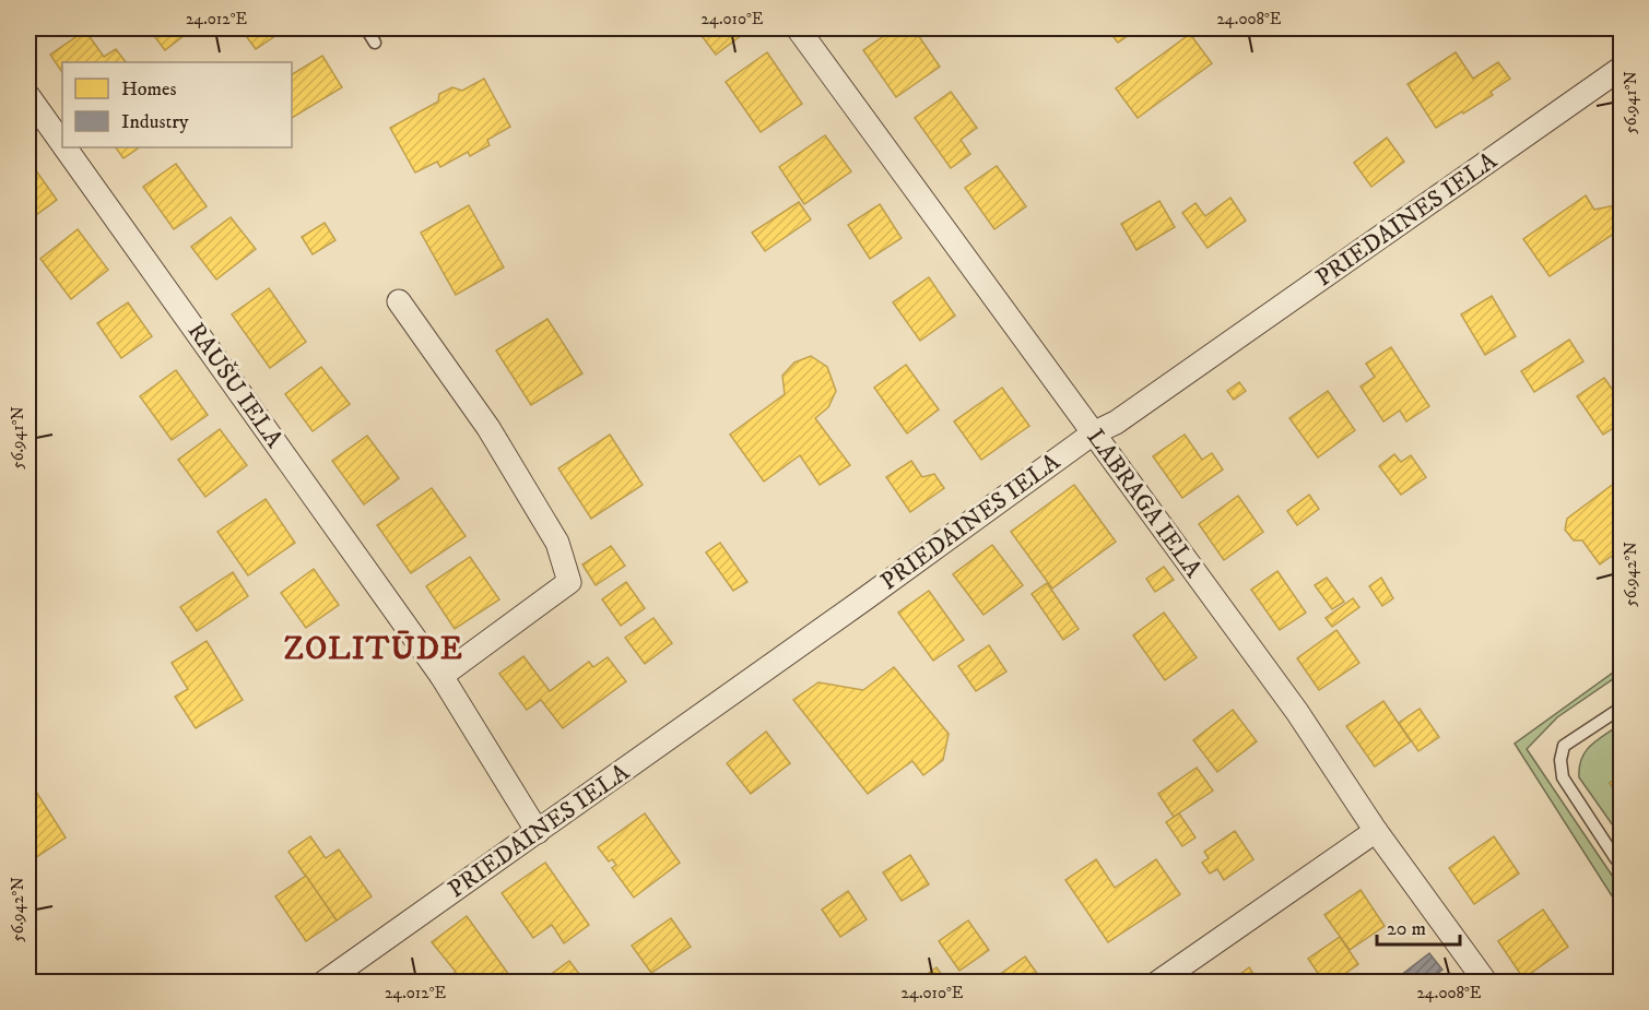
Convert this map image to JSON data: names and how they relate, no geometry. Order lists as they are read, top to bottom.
{
  "streets": {
    "street": ["PRIEDAINES IELA", "RAUŠU IELA", "LABRAGA IELA"]
  },
  "crossings": [
    ["PRIEDAINES IELA", "RAUŠU IELA"],
    ["PRIEDAINES IELA", "LABRAGA IELA"]
  ],
  "districts": ["ZOLITŪDE"],
  "legend": ["Homes", "Industry"],
  "scale_bar": "20 m",
  "coordinates": [
    "24.012°E",
    "24.010°E",
    "24.008°E",
    "56.941°N",
    "56.942°N"
  ]
}
